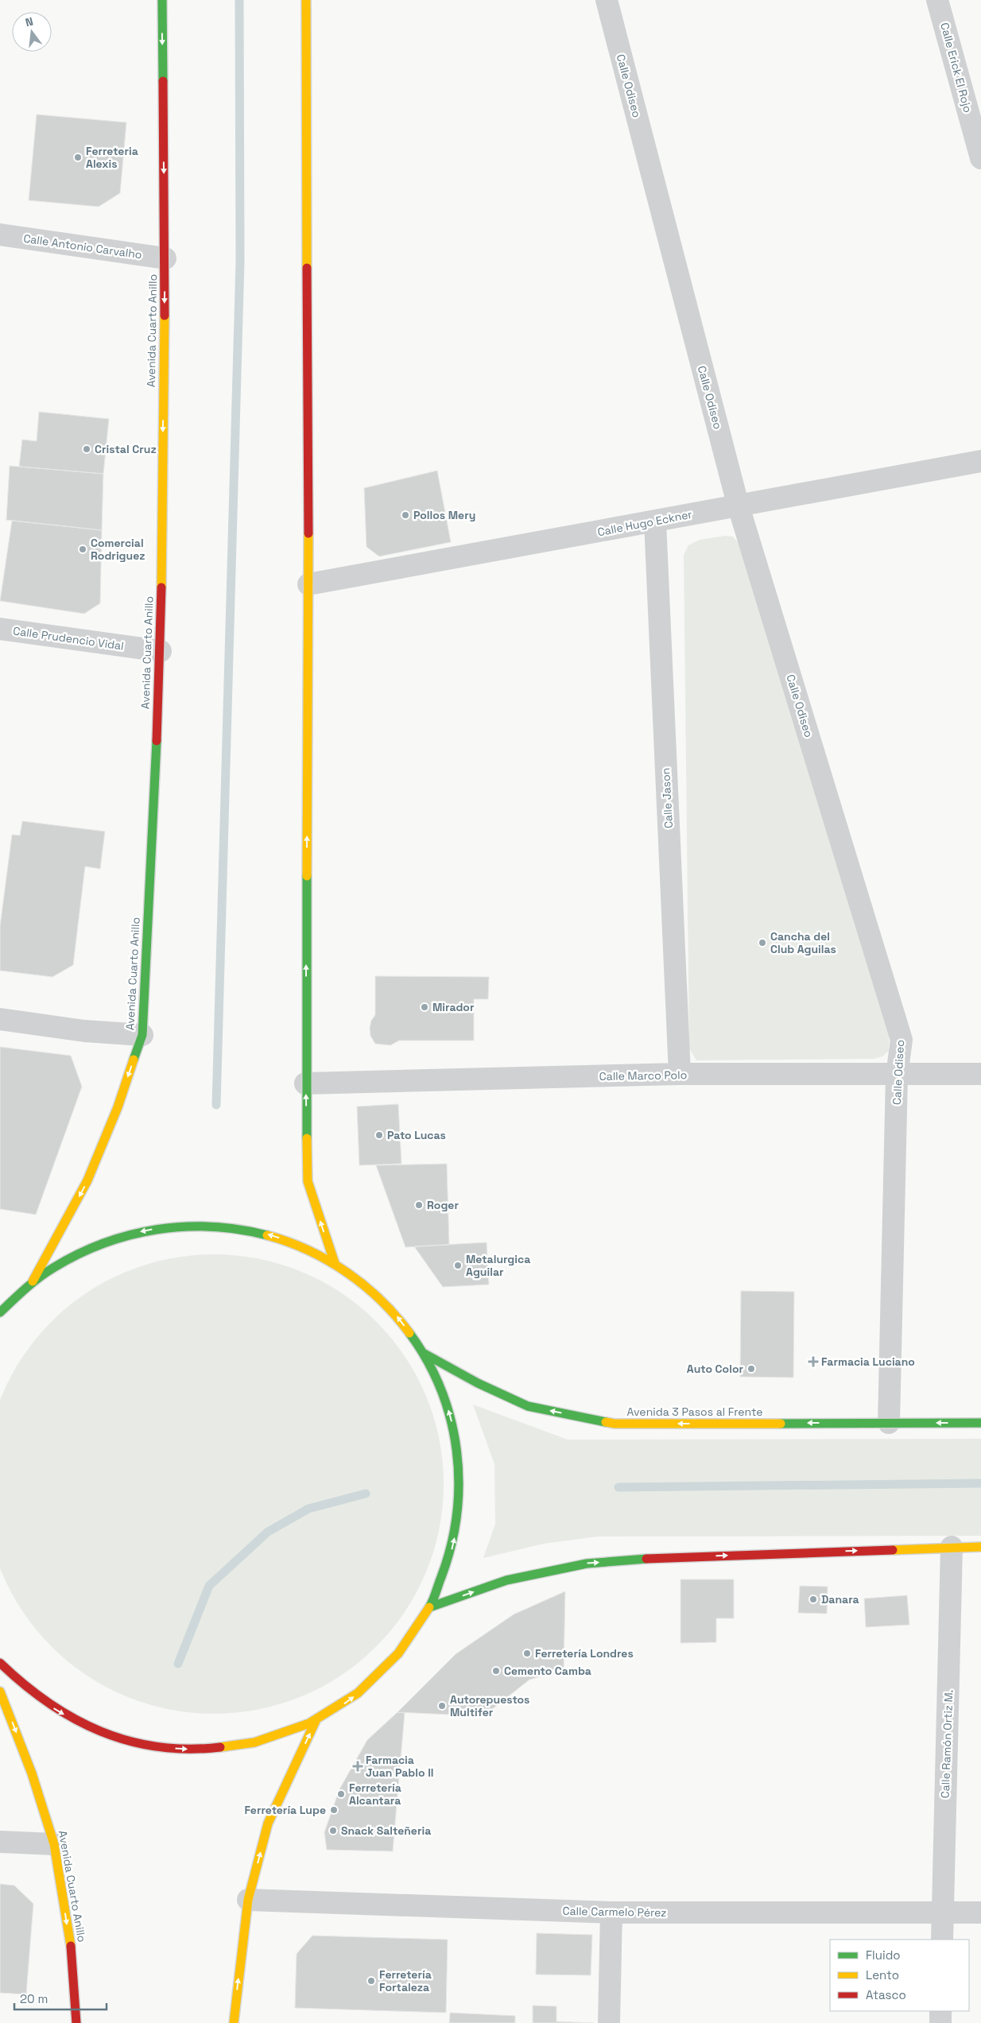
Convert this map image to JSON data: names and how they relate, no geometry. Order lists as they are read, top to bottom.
{
  "streets": {
    "main road": ["Avenida Cuarto Anillo", "Avenida 3 Pasos al Frente"],
    "street": [
      "Calle Erick El Rojo",
      "Calle Odiseo",
      "Calle Antonio Carvalho",
      "Calle Hugo Eckner",
      "Calle Prudencio Vidal",
      "Calle Jason",
      "Calle Marco Polo",
      "Calle Ramón Ortiz M.",
      "Calle Carmelo Pérez"
    ]
  },
  "crossings": [
    ["Calle Odiseo", "Calle Hugo Eckner"],
    ["Calle Odiseo", "Calle Marco Polo"],
    ["Calle Odiseo", "Avenida 3 Pasos al Frente"],
    ["Calle Antonio Carvalho", "Avenida Cuarto Anillo"],
    ["Avenida Cuarto Anillo", "Calle Prudencio Vidal"],
    ["Calle Hugo Eckner", "Calle Jason"],
    ["Calle Jason", "Calle Marco Polo"],
    ["Calle Ramón Ortiz M.", "Calle Carmelo Pérez"]
  ],
  "one_way": ["Avenida Cuarto Anillo", "Avenida 3 Pasos al Frente"],
  "places": {
    "other": [
      "Ferreteria Alexis",
      "Cristal Cruz",
      "Pollos Mery",
      "Comercial Rodriguez",
      "Cancha del Club Aguilas",
      "Mirador",
      "Pato Lucas",
      "Roger",
      "Metalurgica Aguilar",
      "Auto Color",
      "Danara",
      "Ferretería Londres",
      "Cemento Camba",
      "Autorepuestos Multifer",
      "Ferretería Alcantara",
      "Ferretería Lupe",
      "Snack Salteñeria",
      "Ferretería Fortaleza"
    ],
    "health": ["Farmacia Luciano", "Farmacia Juan Pablo II"]
  },
  "legend": ["Fluido", "Lento", "Atasco"],
  "scale_bar": "20 m",
  "north": "top"
}
